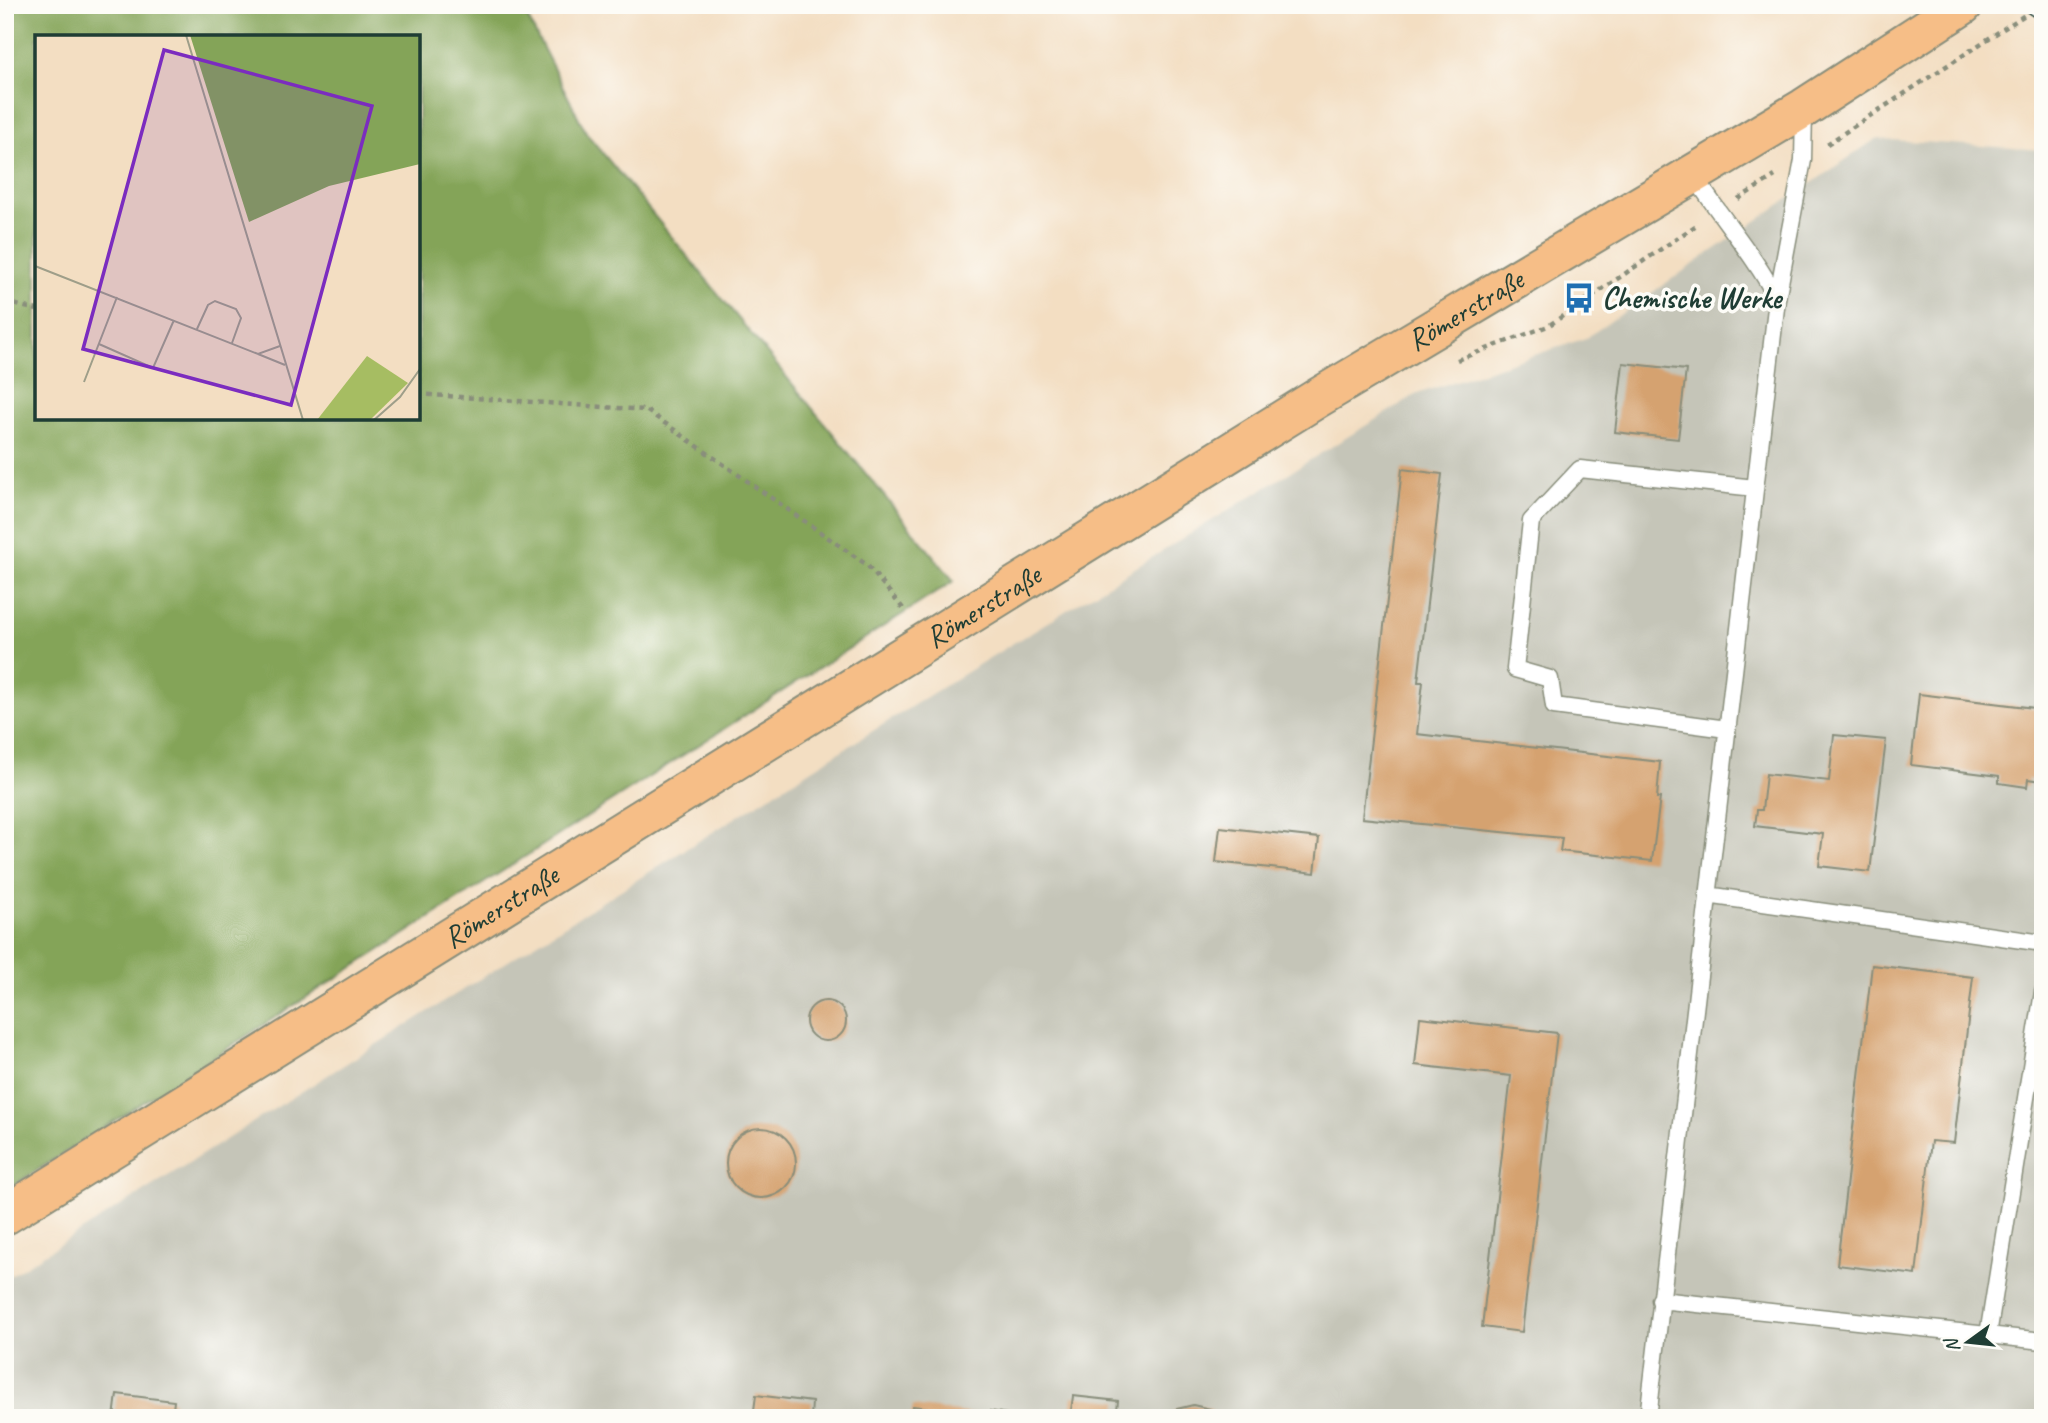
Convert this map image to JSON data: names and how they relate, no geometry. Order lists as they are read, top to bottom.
{
  "streets": {
    "main road": ["Römerstraße"]
  },
  "places": {
    "bus stop": ["Chemische Werke"]
  },
  "north": "left"
}
